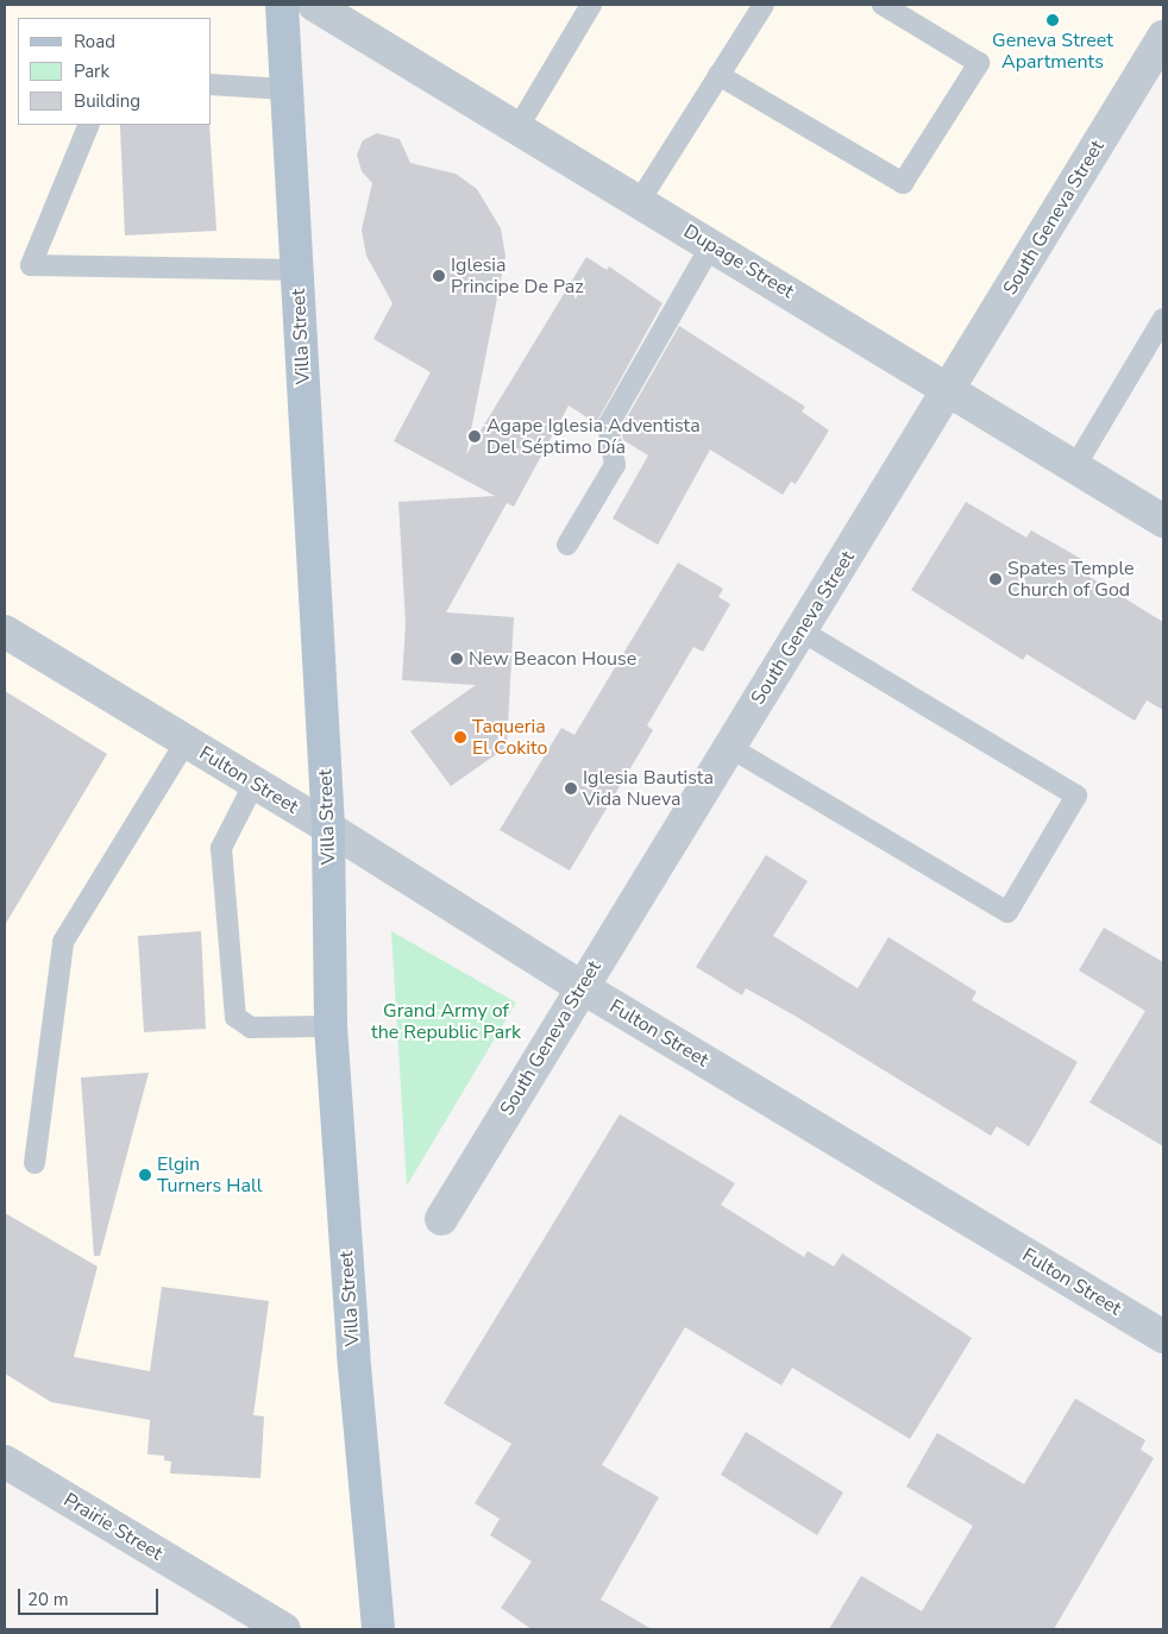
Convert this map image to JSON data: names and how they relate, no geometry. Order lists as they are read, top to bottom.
{
  "streets": {
    "main road": ["Villa Street"],
    "street": [
      "South Geneva Street",
      "Dupage Street",
      "Fulton Street",
      "Prairie Street"
    ]
  },
  "crossings": [
    ["South Geneva Street", "Dupage Street"],
    ["South Geneva Street", "Fulton Street"],
    ["Villa Street", "Fulton Street"]
  ],
  "parks": ["Grand Army of the Republic Park"],
  "places": [
    "Geneva Street Apartments",
    "Iglesia Principe De Paz",
    "Agape Iglesia Adventista Del Séptimo Día",
    "Spates Temple Church of God",
    "New Beacon House",
    "Taqueria El Cokito",
    "Iglesia Bautista Vida Nueva",
    "Elgin Turners Hall"
  ],
  "legend": ["Road", "Park", "Building"],
  "scale_bar": "20 m"
}
